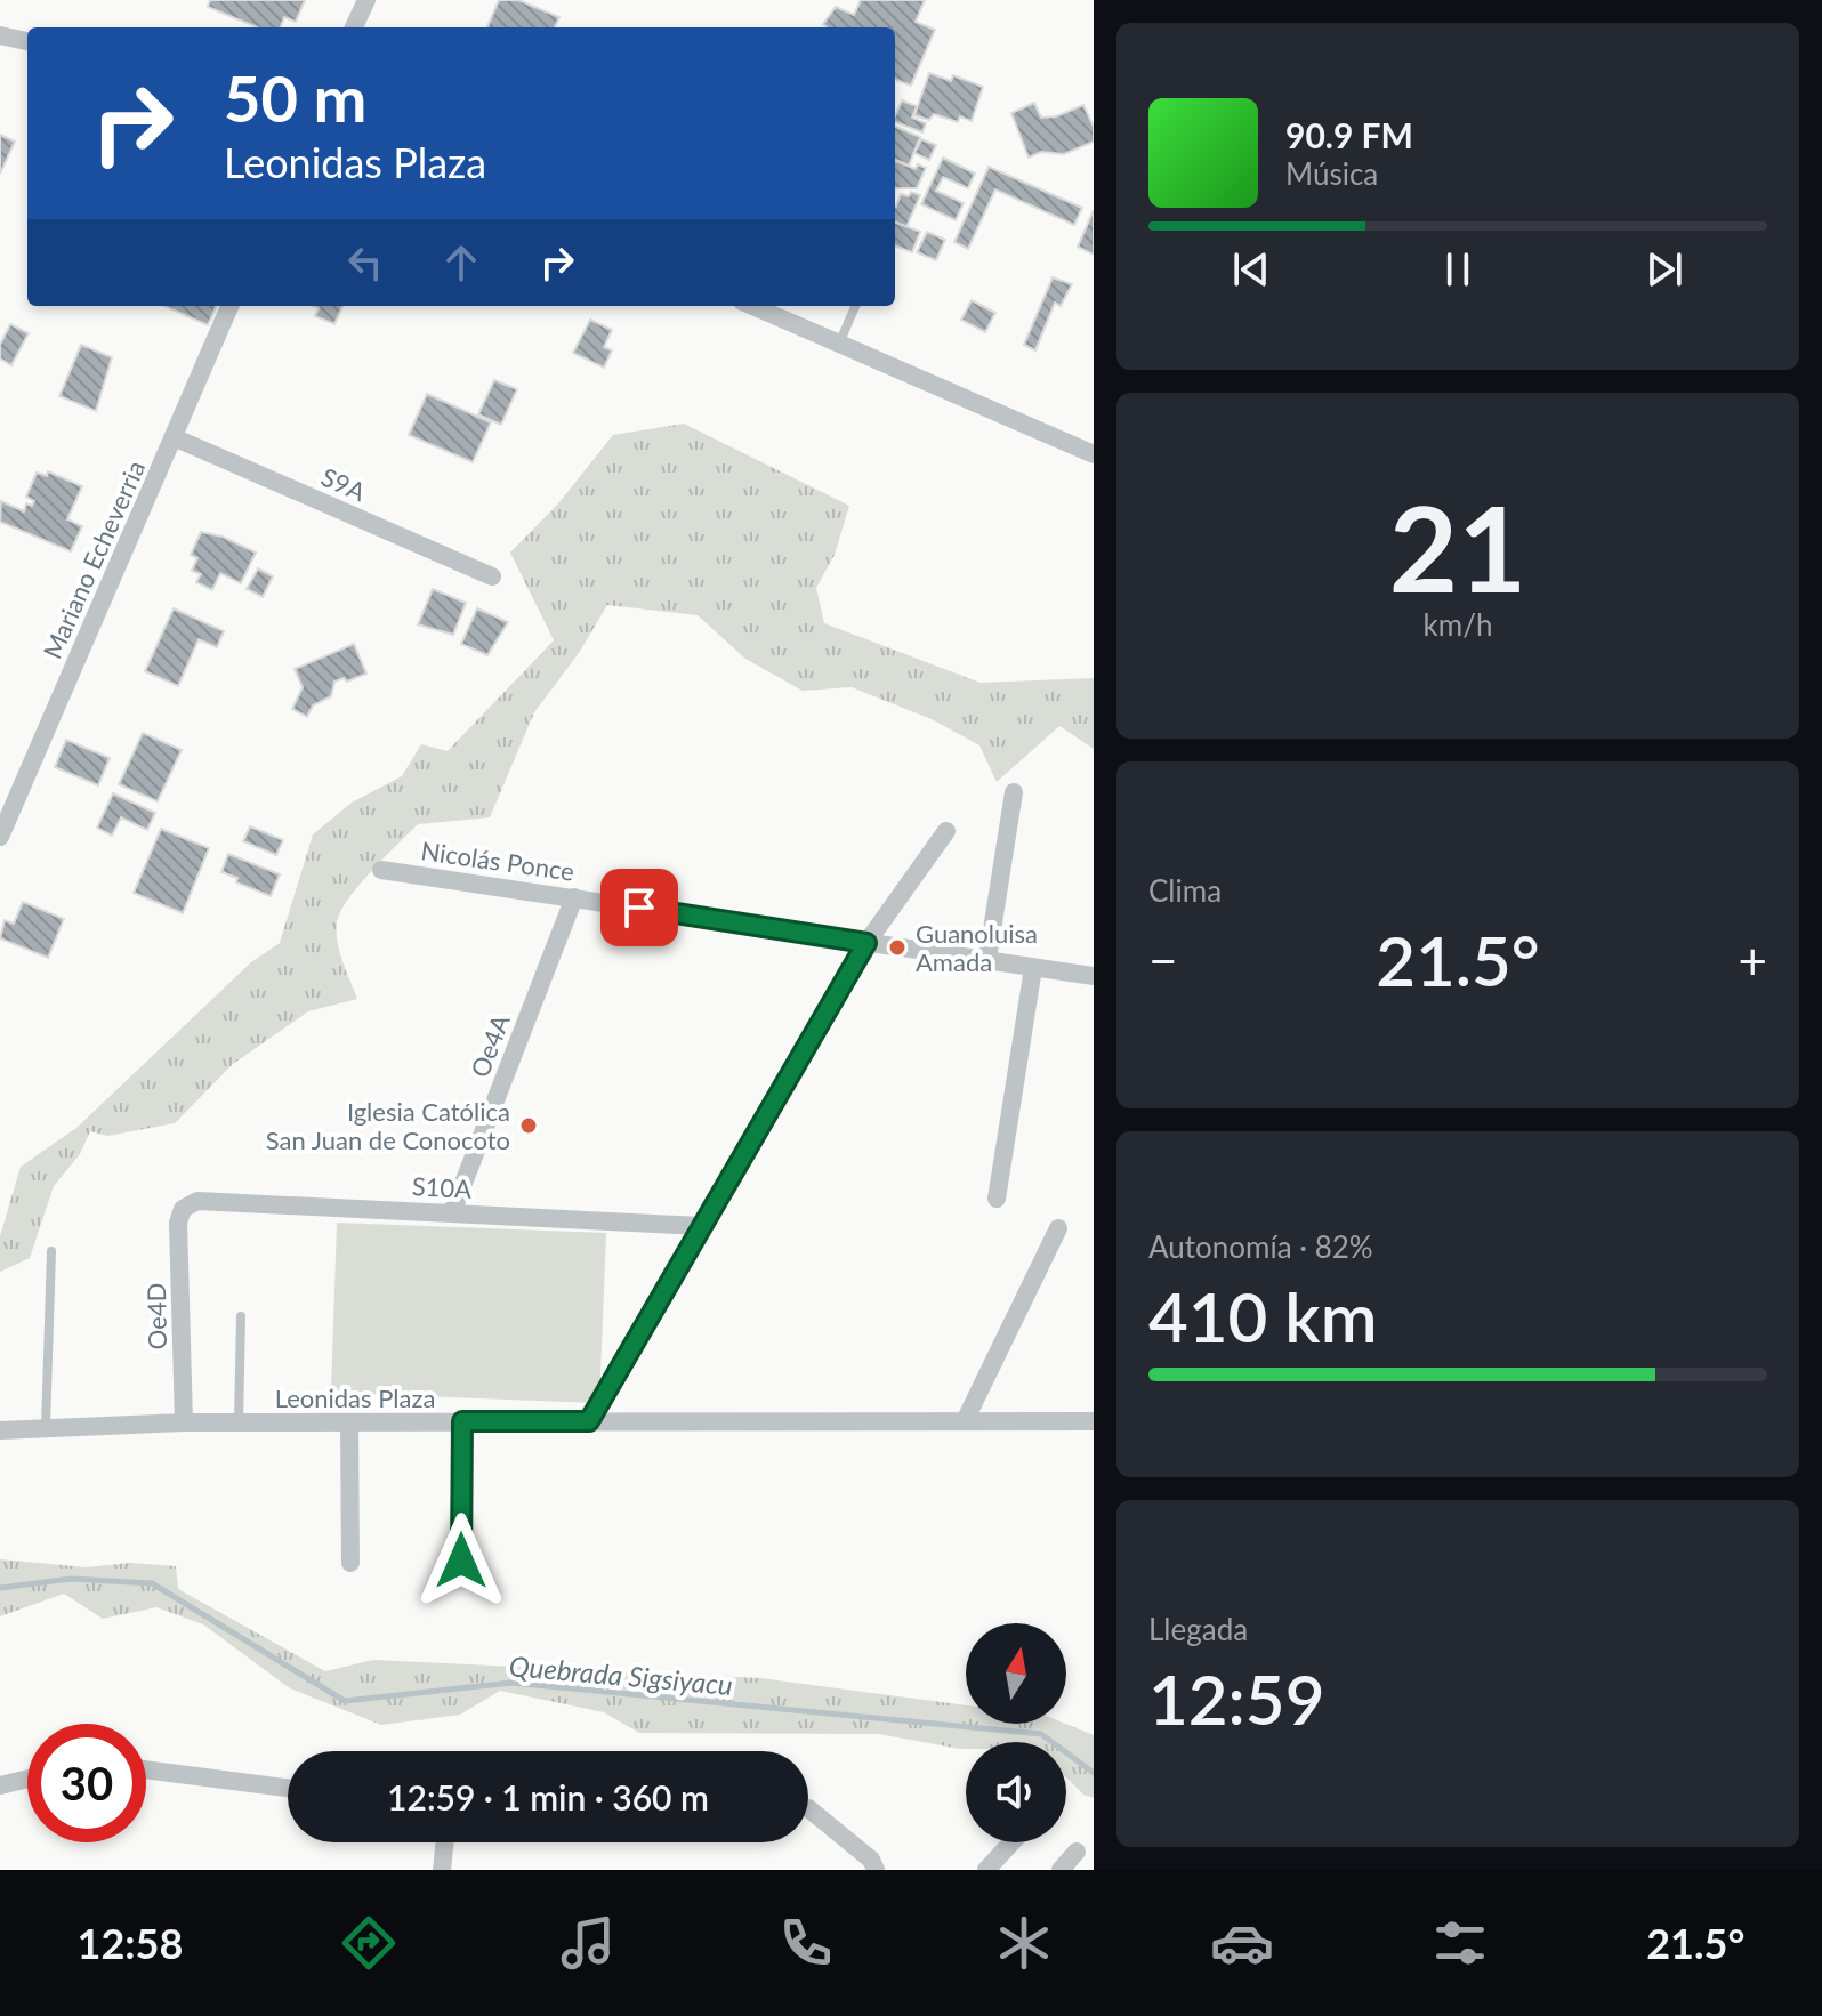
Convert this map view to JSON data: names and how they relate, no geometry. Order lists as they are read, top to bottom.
{
  "streets": {
    "street": [
      "S9A",
      "Mariano Echeverria",
      "Nicolás Ponce",
      "Oe4A",
      "S10A",
      "Oe4D",
      "Leonidas Plaza"
    ]
  },
  "crossings": [
    ["S9A", "Mariano Echeverria"],
    ["Nicolás Ponce", "Oe4A"],
    ["Oe4A", "S10A"],
    ["S10A", "Oe4D"],
    ["Oe4D", "Leonidas Plaza"]
  ],
  "water": ["Quebrada Sigsiyacu"],
  "places": ["Guanoluisa Amada", "Iglesia Católica San Juan de Conocoto"],
  "north": "top",
  "page": {
    "turn": ["50 m", "Leonidas Plaza"],
    "song": ["90.9 FM", "Música"],
    "tile": [
      ["21", "km/h"],
      "Clima",
      ["Autonomía · 82%", "410 km"],
      ["Llegada", "12:59"]
    ],
    "heat": ["−", "21.5°", "+"],
    "limit": "30",
    "trip": "12:59 · 1 min · 360 m",
    "tabs": ["12:58", "21.5°"]
  }
}
